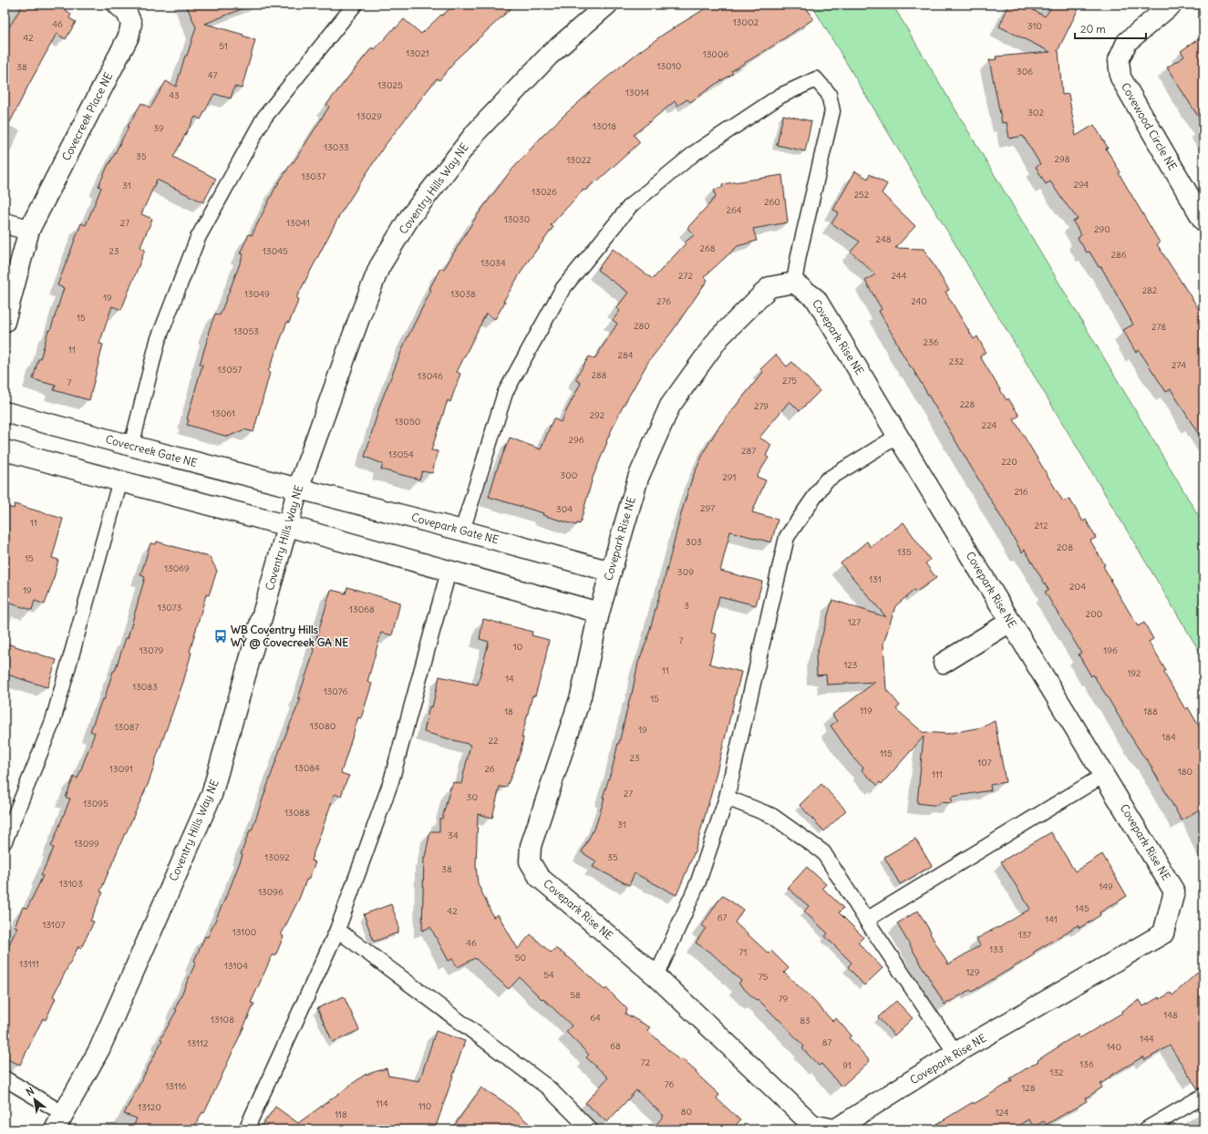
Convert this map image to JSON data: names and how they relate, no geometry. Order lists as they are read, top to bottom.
{
  "streets": {
    "street": [
      "Covecreek Place NE",
      "Covewood Circle NE",
      "Coventry Hills Way NE",
      "Covepark Rise NE",
      "Covecreek Gate NE",
      "Covepark Gate NE"
    ]
  },
  "crossings": [
    ["Coventry Hills Way NE", "Covecreek Gate NE"],
    ["Coventry Hills Way NE", "Covepark Gate NE"],
    ["Covepark Rise NE", "Covepark Gate NE"],
    ["Covecreek Gate NE", "Covepark Gate NE"]
  ],
  "places": {
    "bus stop": ["WB Coventry Hills WY @ Covecreek GA NE"]
  },
  "house_numbers": [
    "13002",
    "46",
    "310",
    "42",
    "51",
    "13021",
    "13006",
    "13010",
    "38",
    "306",
    "47",
    "13025",
    "13014",
    "43",
    "302",
    "13029",
    "13018",
    "39",
    "13033",
    "35",
    "298",
    "13022",
    "13037",
    "294",
    "31",
    "13026",
    "252",
    "260",
    "264",
    "13030",
    "27",
    "13041",
    "290",
    "248",
    "268",
    "23",
    "13045",
    "286",
    "13034",
    "272",
    "244",
    "282",
    "13049",
    "13038",
    "19",
    "276",
    "240",
    "15",
    "280",
    "278",
    "13053",
    "236",
    "11",
    "284",
    "232",
    "274",
    "13057",
    "288",
    "13046",
    "275",
    "7",
    "228",
    "279",
    "13061",
    "292",
    "13050",
    "224",
    "296",
    "287",
    "13054",
    "220",
    "300",
    "291",
    "216",
    "297",
    "304",
    "11",
    "212",
    "303",
    "208",
    "135",
    "15",
    "13069",
    "309",
    "131",
    "204",
    "19",
    "3",
    "13073",
    "13068",
    "200",
    "127",
    "7",
    "10",
    "13079",
    "196",
    "123",
    "11",
    "192",
    "14",
    "13083",
    "13076",
    "15",
    "119",
    "18",
    "188",
    "13080",
    "13087",
    "19",
    "184",
    "22",
    "115",
    "23",
    "107",
    "13084",
    "13091",
    "26",
    "180",
    "111",
    "27",
    "30",
    "13095",
    "13088",
    "31",
    "34",
    "13099",
    "13092",
    "35",
    "38",
    "13103",
    "149",
    "13096",
    "145",
    "42",
    "67",
    "141",
    "13107",
    "13100",
    "137",
    "46",
    "133",
    "71",
    "50",
    "13111",
    "13104",
    "129",
    "54",
    "75",
    "58",
    "79",
    "148",
    "64",
    "13108",
    "83",
    "144",
    "87",
    "13112",
    "68",
    "140",
    "72",
    "136",
    "91",
    "132",
    "76",
    "13116",
    "128",
    "114",
    "110",
    "13120",
    "80",
    "124",
    "118"
  ],
  "scale_bar": "20 m",
  "north": "top left"
}
